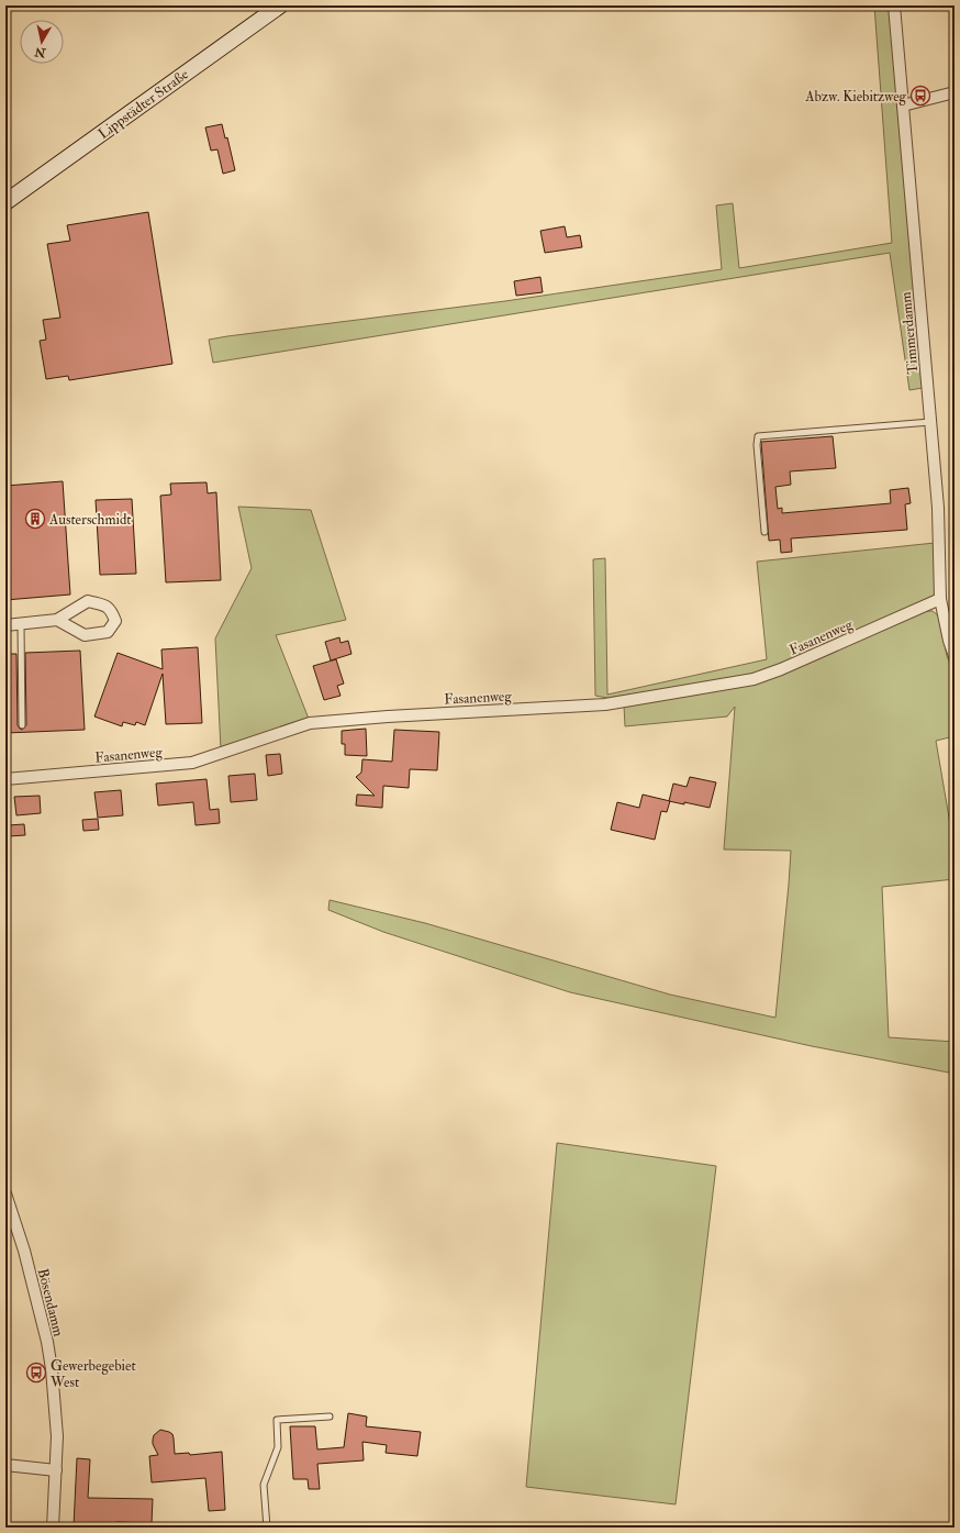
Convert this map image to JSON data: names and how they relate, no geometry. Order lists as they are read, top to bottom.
{
  "streets": {
    "main road": ["Lippstädter Straße"],
    "street": ["Timmerdamm", "Fasanenweg", "Bösendamm"]
  },
  "crossings": [
    ["Timmerdamm", "Fasanenweg"]
  ],
  "places": {
    "bus stop": ["Abzw. Kiebitzweg", "Gewerbegebiet West"],
    "building": ["Austerschmidt"]
  },
  "north": "bottom"
}
